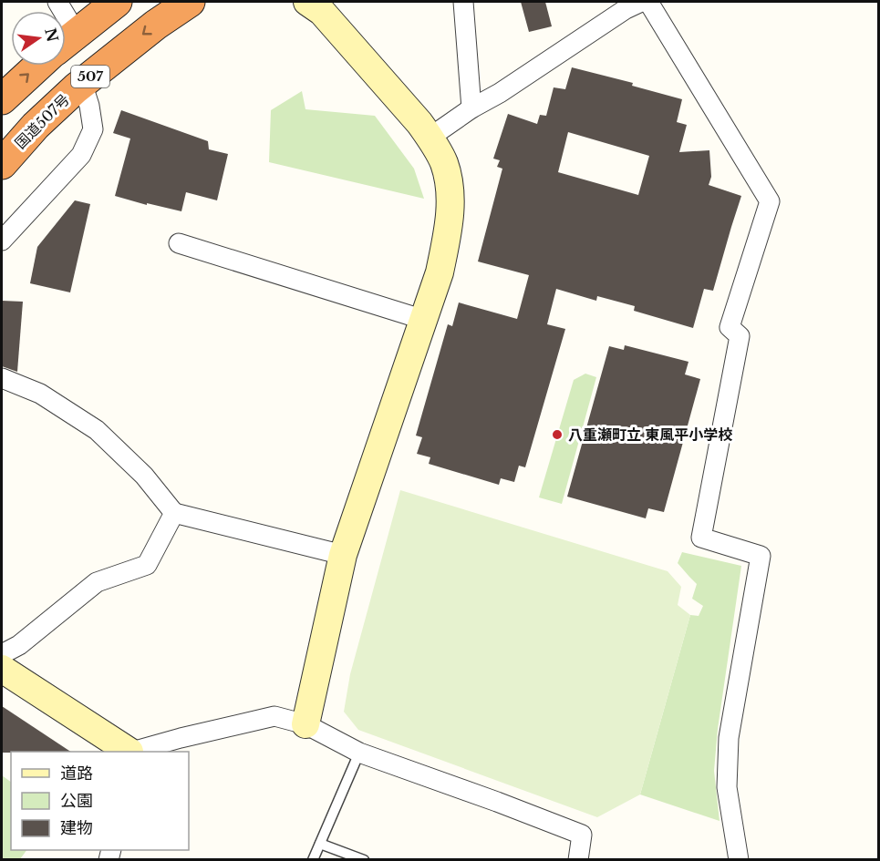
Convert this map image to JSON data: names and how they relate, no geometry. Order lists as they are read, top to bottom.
{
  "streets": {
    "highway": ["507", "国道507号"]
  },
  "places": ["八重瀬町立 東風平小学校"],
  "legend": ["道路", "公園", "建物"],
  "north": "right"
}
